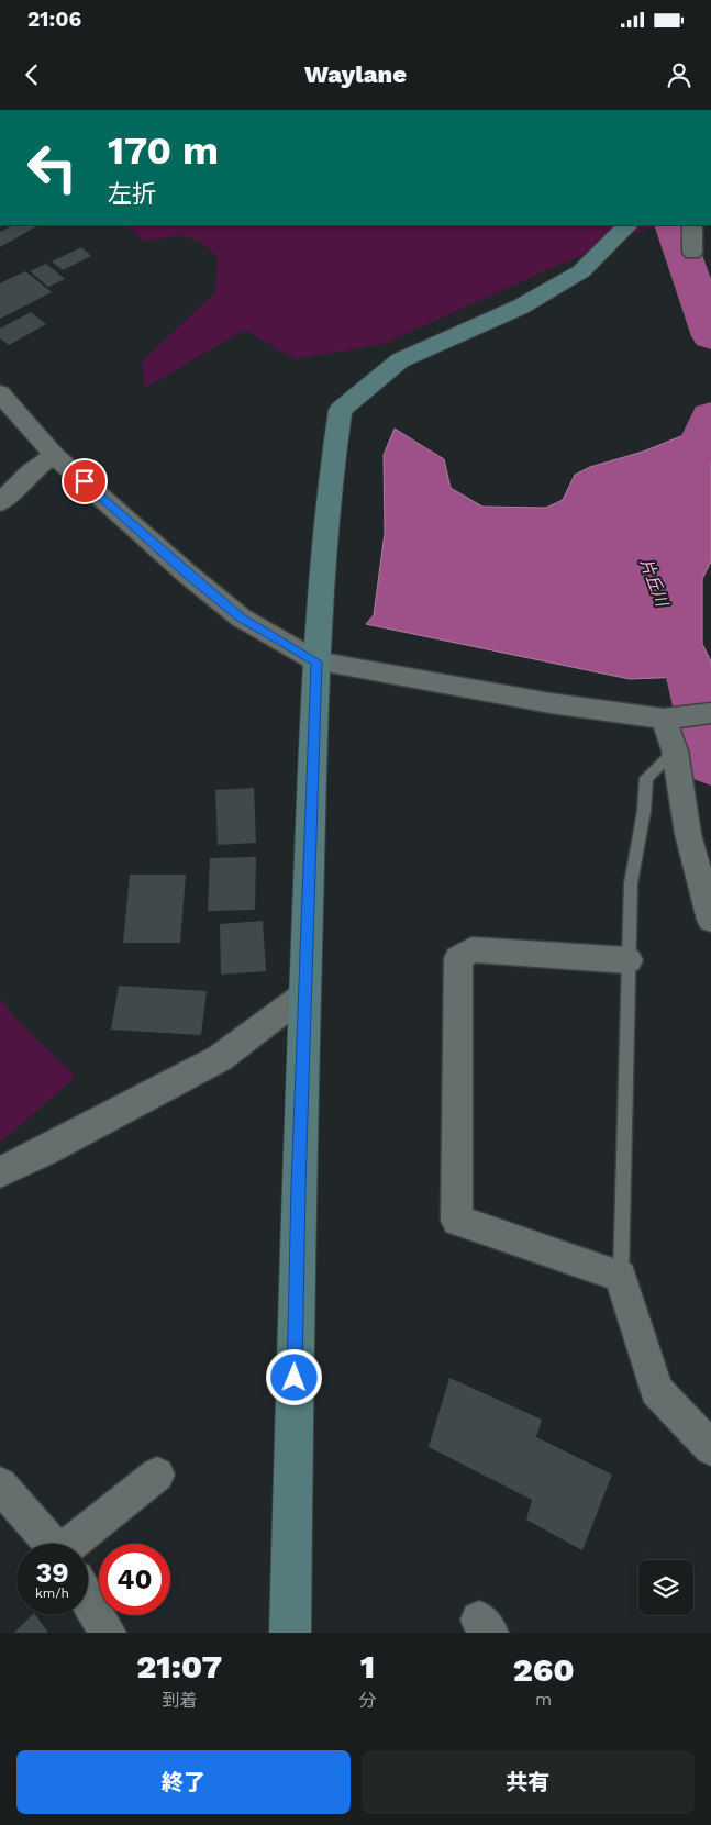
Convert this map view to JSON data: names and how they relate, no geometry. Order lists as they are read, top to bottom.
{
  "water": ["片丘川"],
  "page": {
    "status": "21:06",
    "header": "Waylane",
    "turn": ["170 m", "左折"],
    "speed": "39 km/h",
    "limit": "40",
    "eta": [
      "21:07",
      "到着",
      "1",
      "分",
      "260",
      "m"
    ],
    "buttons": ["終了", "共有"]
  }
}
